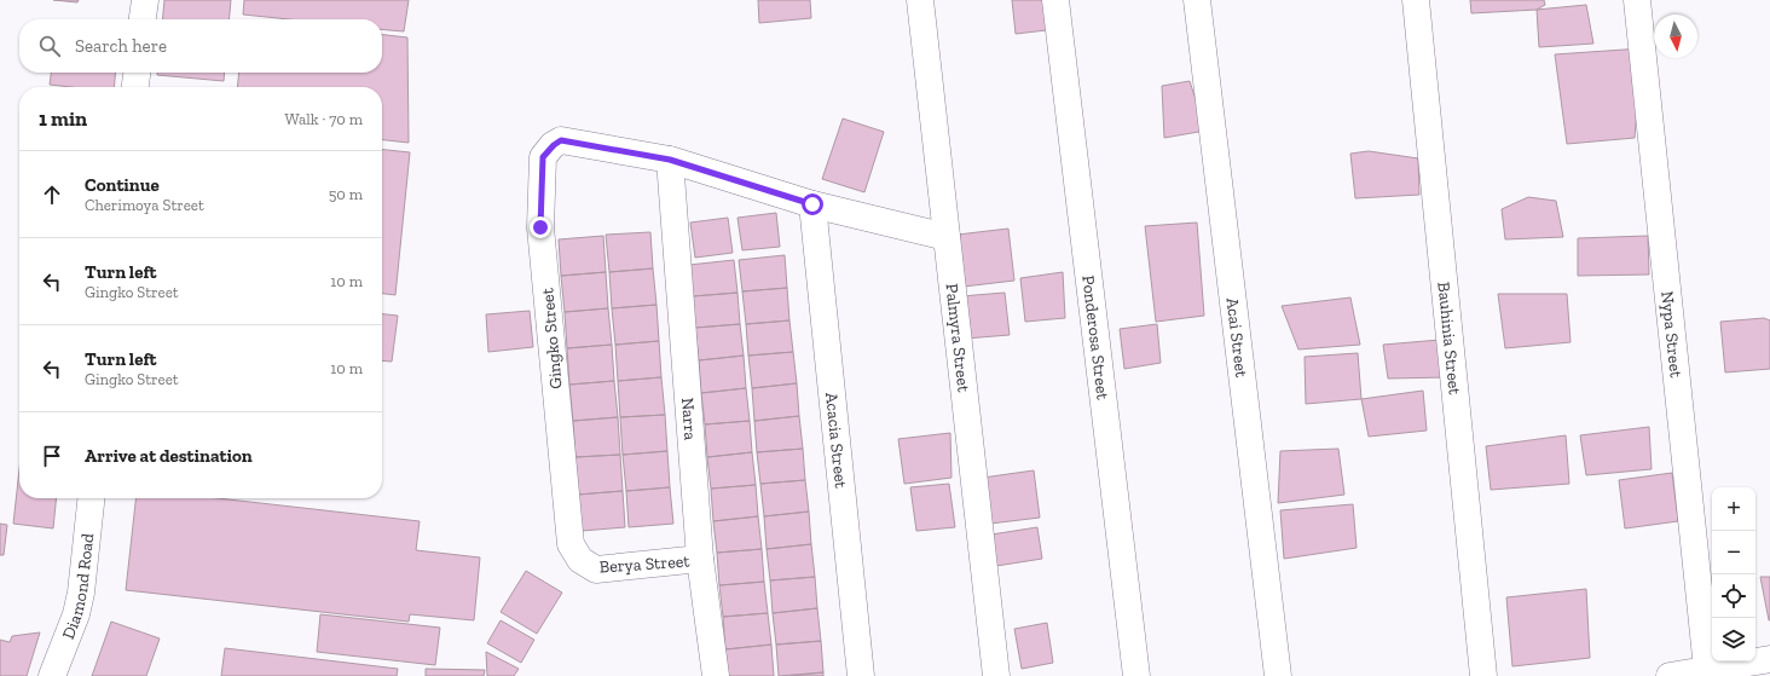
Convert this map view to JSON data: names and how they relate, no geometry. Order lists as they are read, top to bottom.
{
  "streets": {
    "street": [
      "Nypa Street",
      "Palmyra Street",
      "Ponderosa Street",
      "Gingko Street",
      "Acai Street",
      "Bauhinia Street",
      "Narra",
      "Acacia Street",
      "Berya Street",
      "Diamond Road"
    ]
  },
  "crossings": [
    ["Gingko Street", "Narra"],
    ["Gingko Street", "Berya Street"],
    ["Narra", "Berya Street"]
  ],
  "north": "bottom",
  "page": {
    "search": "Search here",
    "heading": ["1 min", "Walk · 70 m"],
    "list": [
      ["Continue", "Cherimoya Street", "50 m"],
      ["Turn left", "Gingko Street", "10 m"],
      ["Turn left", "Gingko Street", "10 m"],
      "Arrive at destination"
    ],
    "map_buttons": ["+", "−"]
  }
}
